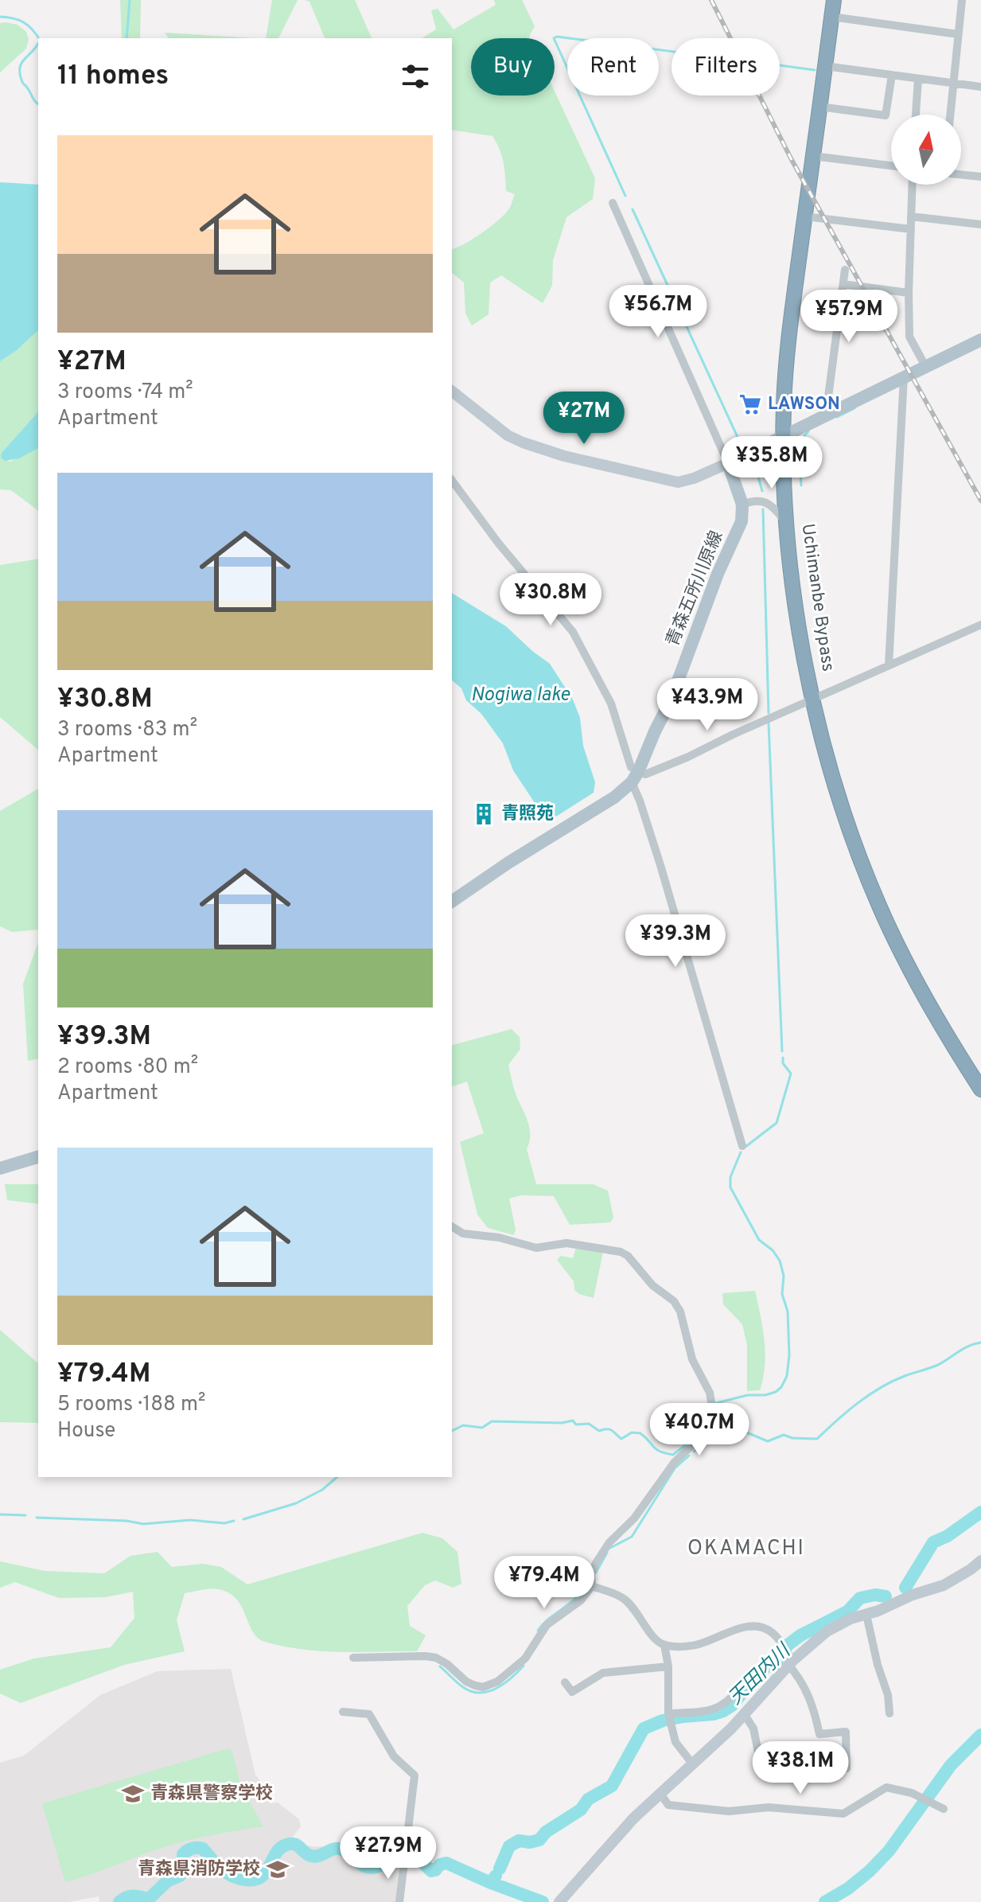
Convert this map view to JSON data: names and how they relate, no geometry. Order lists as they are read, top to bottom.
{
  "streets": {
    "highway": ["Uchimanbe Bypass"],
    "main road": ["青森五所川原線"]
  },
  "districts": ["OKAMACHI"],
  "water": ["Nogiwa lake", "天田内川"],
  "places": {
    "supermarket": ["LAWSON"],
    "building": ["青照苑"],
    "school or university": ["青森県警察学校", "青森県消防学校"]
  },
  "north": "top",
  "page": {
    "chip": ["Buy", "Rent", "Filters"],
    "heading": "11 homes",
    "list": [
      {
        "name": "¥27M",
        "note": "3 rooms · 74 m² · Apartment"
      },
      {
        "name": "¥30.8M",
        "note": "3 rooms · 83 m² · Apartment"
      },
      {
        "name": "¥39.3M",
        "note": "2 rooms · 80 m² · Apartment"
      },
      {
        "name": "¥79.4M",
        "note": "5 rooms · 188 m² · House"
      }
    ],
    "price": [
      "¥56.7M",
      "¥57.9M",
      "¥27M",
      "¥35.8M",
      "¥30.8M",
      "¥43.9M",
      "¥39.3M",
      "¥40.7M",
      "¥79.4M",
      "¥38.1M",
      "¥27.9M"
    ]
  }
}
